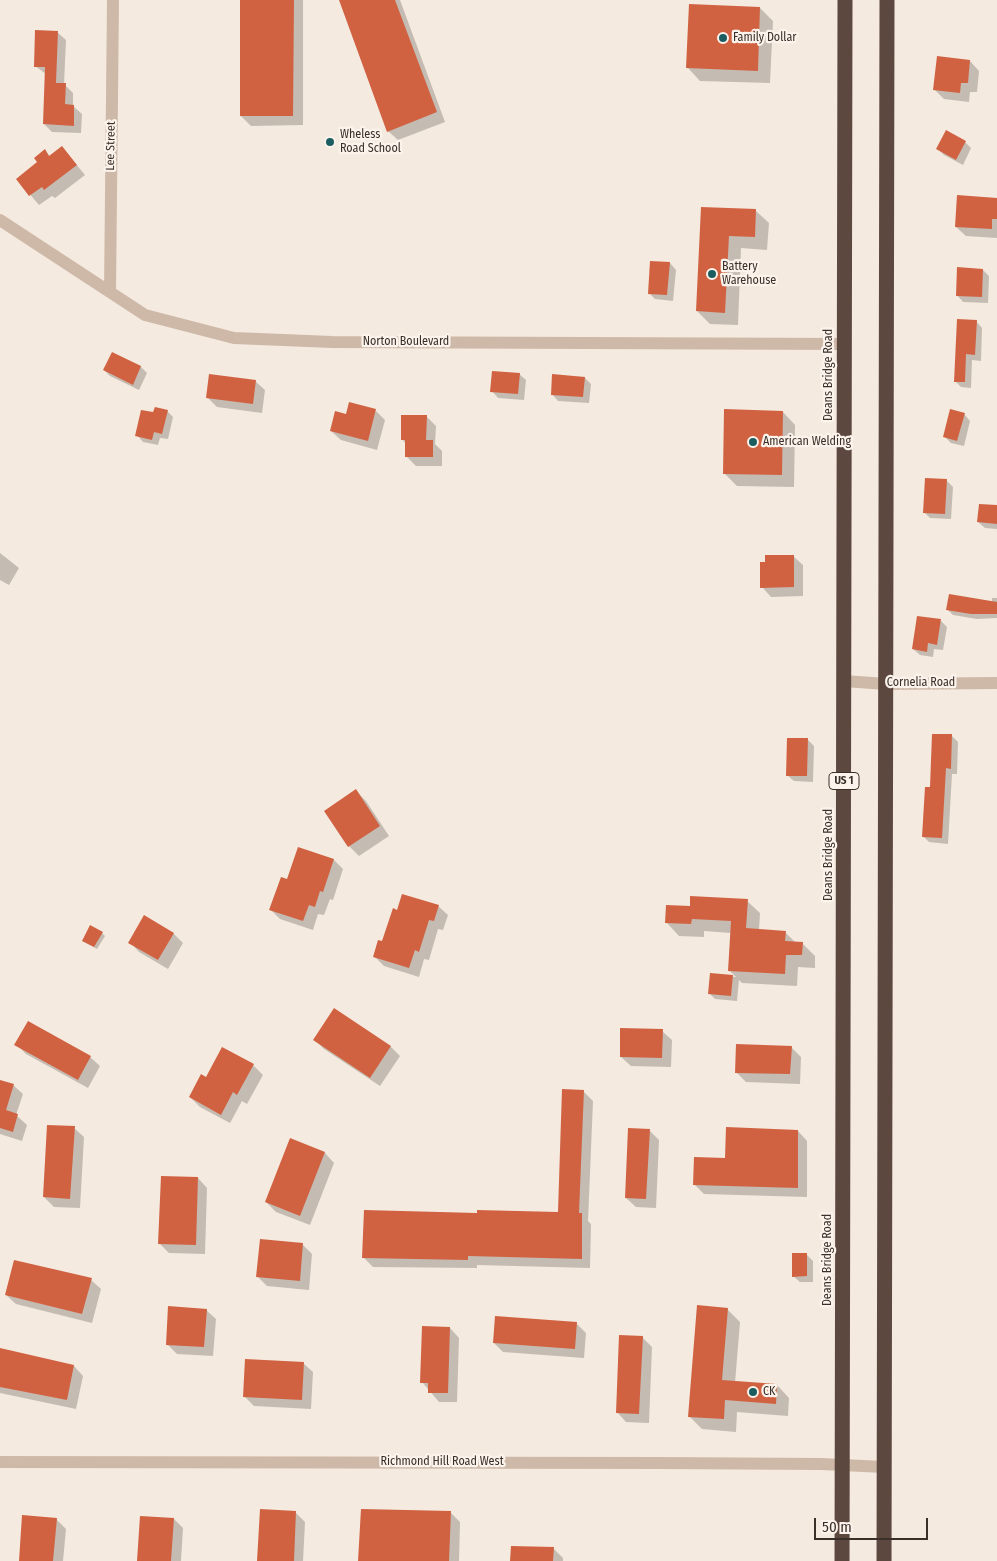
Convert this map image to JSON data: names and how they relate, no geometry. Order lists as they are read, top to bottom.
{
  "streets": {
    "highway": ["Deans Bridge Road", "US 1"],
    "street": [
      "Lee Street",
      "Norton Boulevard",
      "Cornelia Road",
      "Richmond Hill Road West"
    ]
  },
  "crossings": [
    ["Lee Street", "Norton Boulevard"],
    ["Norton Boulevard", "Deans Bridge Road"],
    ["Deans Bridge Road", "Cornelia Road"],
    ["Deans Bridge Road", "Richmond Hill Road West"]
  ],
  "places": [
    "Family Dollar",
    "Wheless Road School",
    "Battery Warehouse",
    "American Welding",
    "CK"
  ],
  "scale_bar": "50 m"
}
